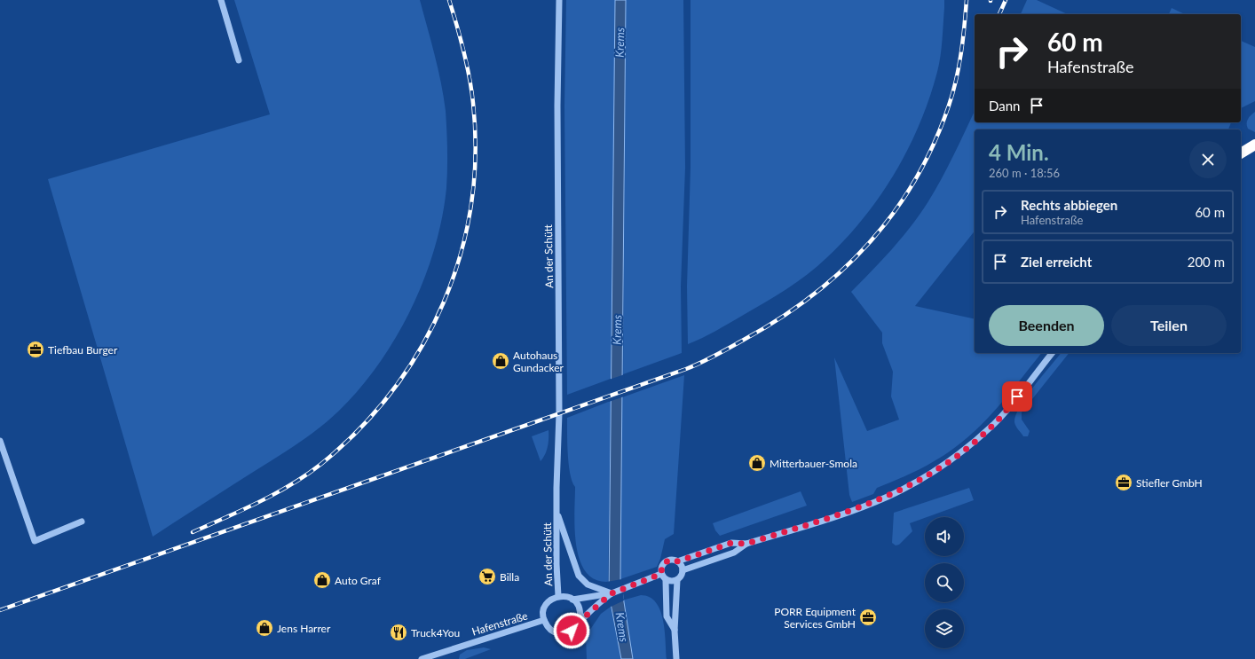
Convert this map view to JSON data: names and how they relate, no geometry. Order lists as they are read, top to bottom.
{
  "streets": {
    "street": ["An der Schütt", "Hafenstraße"]
  },
  "crossings": [
    ["An der Schütt", "Hafenstraße"]
  ],
  "water": ["Krems"],
  "places": {
    "office": ["Tiefbau Burger", "Stiefler GmbH", "PORR Equipment Services GmbH"],
    "shop": [
      "Autohaus Gundacker",
      "Mitterbauer-Smola",
      "Auto Graf",
      "Jens Harrer"
    ],
    "supermarket": ["Billa"],
    "restaurant": ["Truck4You"]
  },
  "page": {
    "turn": ["60 m", "Hafenstraße"],
    "then": "Dann",
    "heading": ["4 Min.", "260 m · 18:56"],
    "list": [
      {
        "name": "Rechts abbiegen",
        "note": "Hafenstraße",
        "value": "60 m"
      },
      {
        "name": "Ziel erreicht",
        "value": "200 m"
      }
    ],
    "buttons": ["Beenden", "Teilen"]
  }
}
